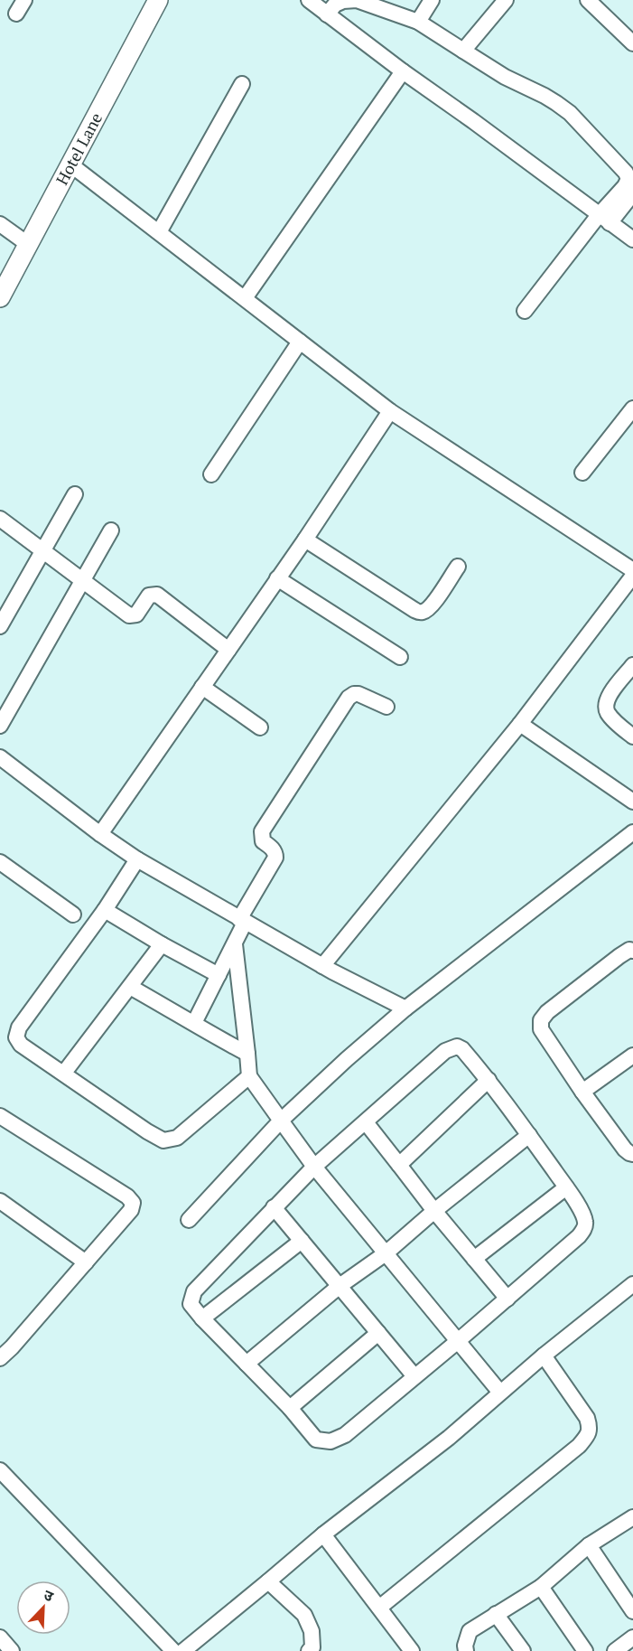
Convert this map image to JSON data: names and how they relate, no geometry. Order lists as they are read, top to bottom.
{
  "streets": {
    "street": ["Hotel Lane"]
  },
  "north": "top right"
}
